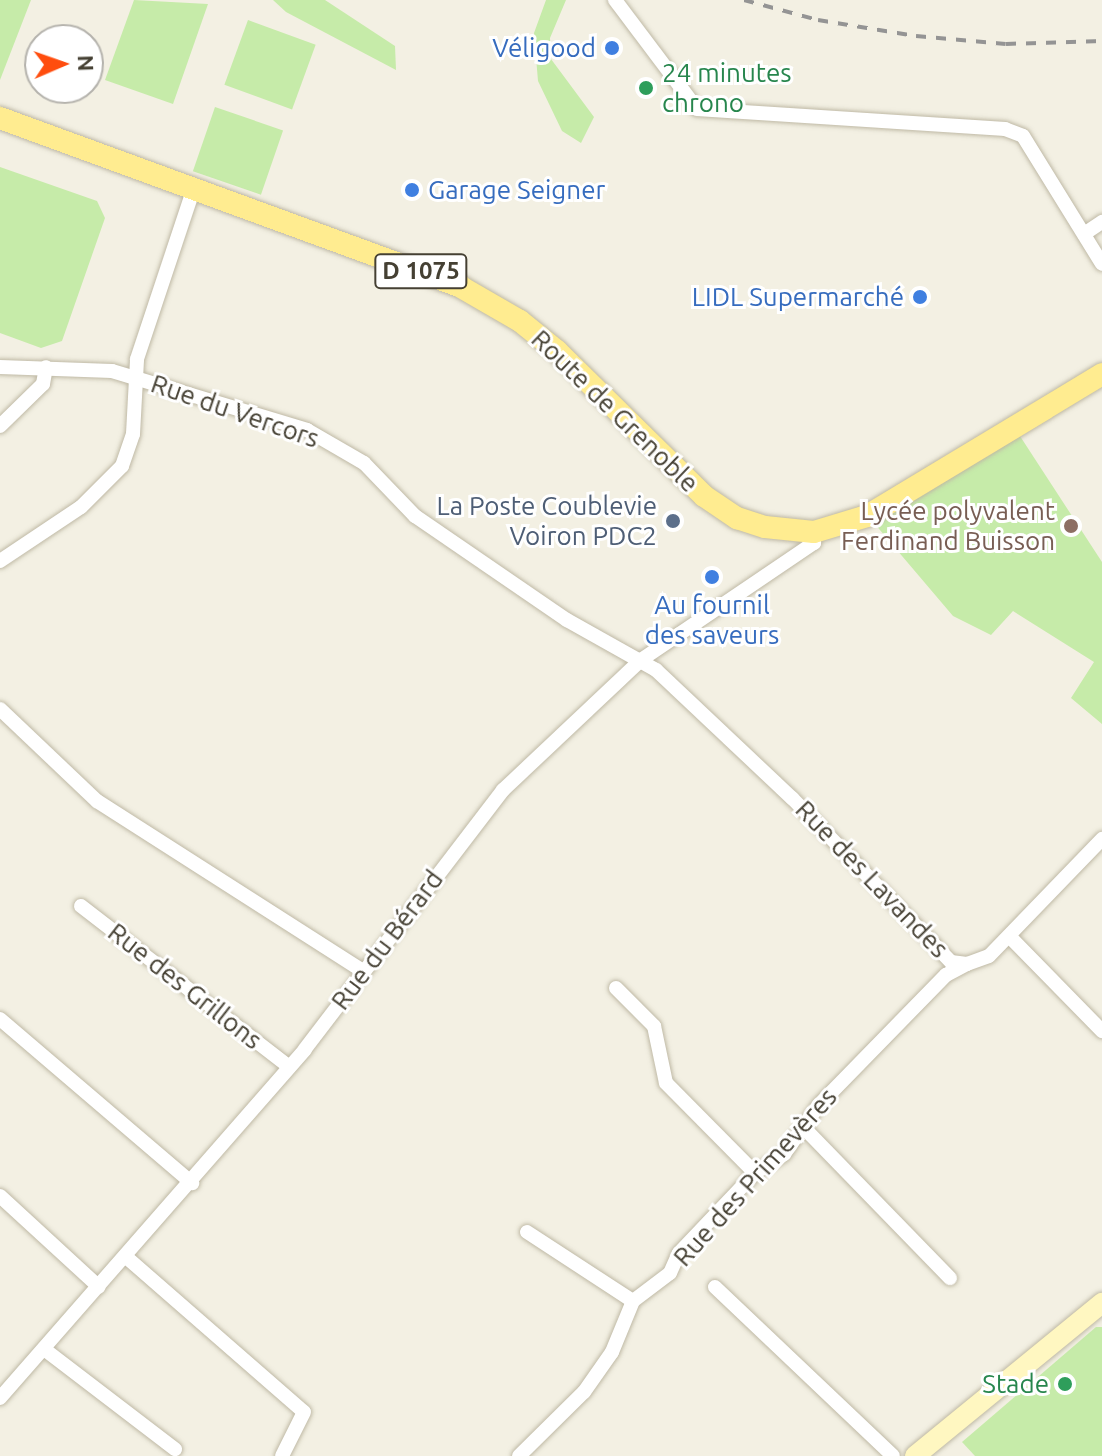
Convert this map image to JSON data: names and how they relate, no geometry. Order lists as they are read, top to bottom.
{
  "streets": {
    "main road": ["D 1075", "Route de Grenoble"],
    "street": [
      "Rue du Vercors",
      "Rue des Lavandes",
      "Rue du Bérard",
      "Rue des Grillons",
      "Rue des Primevères"
    ]
  },
  "crossings": [
    ["Rue du Vercors", "Rue des Lavandes"],
    ["Rue du Vercors", "Rue du Bérard"],
    ["Route de Grenoble", "Rue du Bérard"],
    ["Rue des Lavandes", "Rue du Bérard"],
    ["Rue des Lavandes", "Rue des Primevères"],
    ["Rue du Bérard", "Rue des Grillons"]
  ],
  "places": [
    "Véligood",
    "24 minutes chrono",
    "Garage Seigner",
    "LIDL Supermarché",
    "La Poste Coublevie Voiron PDC2",
    "Lycée polyvalent Ferdinand Buisson",
    "Au fournil des saveurs",
    "Stade"
  ],
  "north": "right"
}
